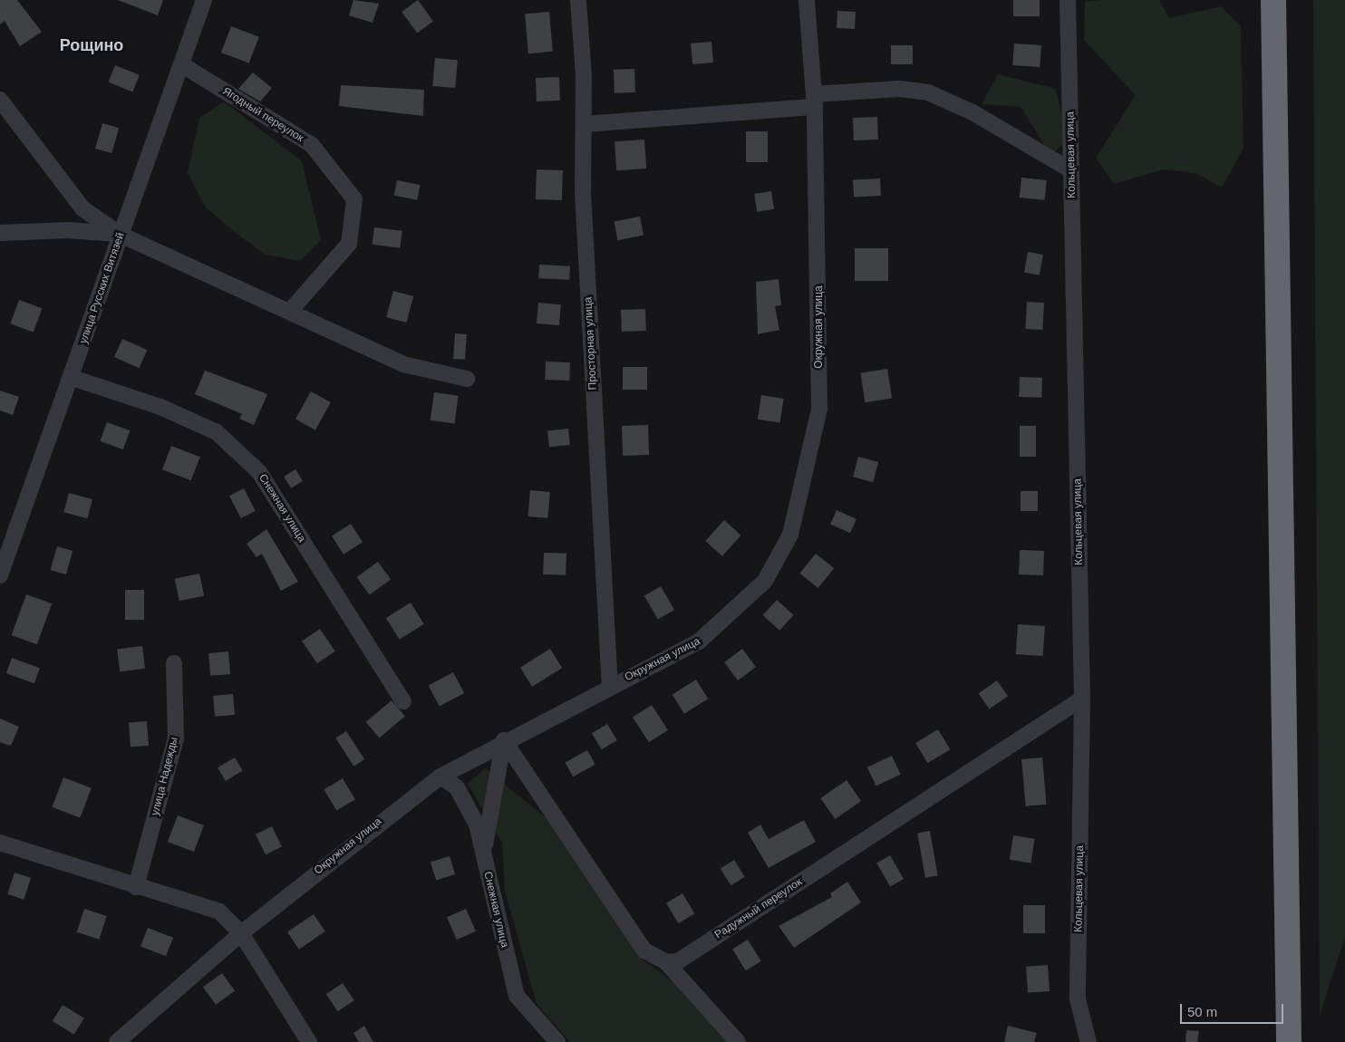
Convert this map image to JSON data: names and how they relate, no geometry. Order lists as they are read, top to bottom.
{
  "streets": {
    "street": [
      "Ягодный переулок",
      "Кольцевая улица",
      "улица Русских Витязей",
      "Окружная улица",
      "Просторная улица",
      "Снежная улица",
      "улица Надежды",
      "Радужный переулок"
    ]
  },
  "crossings": [
    ["Ягодный переулок", "улица Русских Витязей"],
    ["Кольцевая улица", "Радужный переулок"],
    ["улица Русских Витязей", "Снежная улица"],
    ["Окружная улица", "Просторная улица"],
    ["Окружная улица", "Снежная улица"]
  ],
  "districts": ["Рощино"],
  "scale_bar": "50 m"
}
